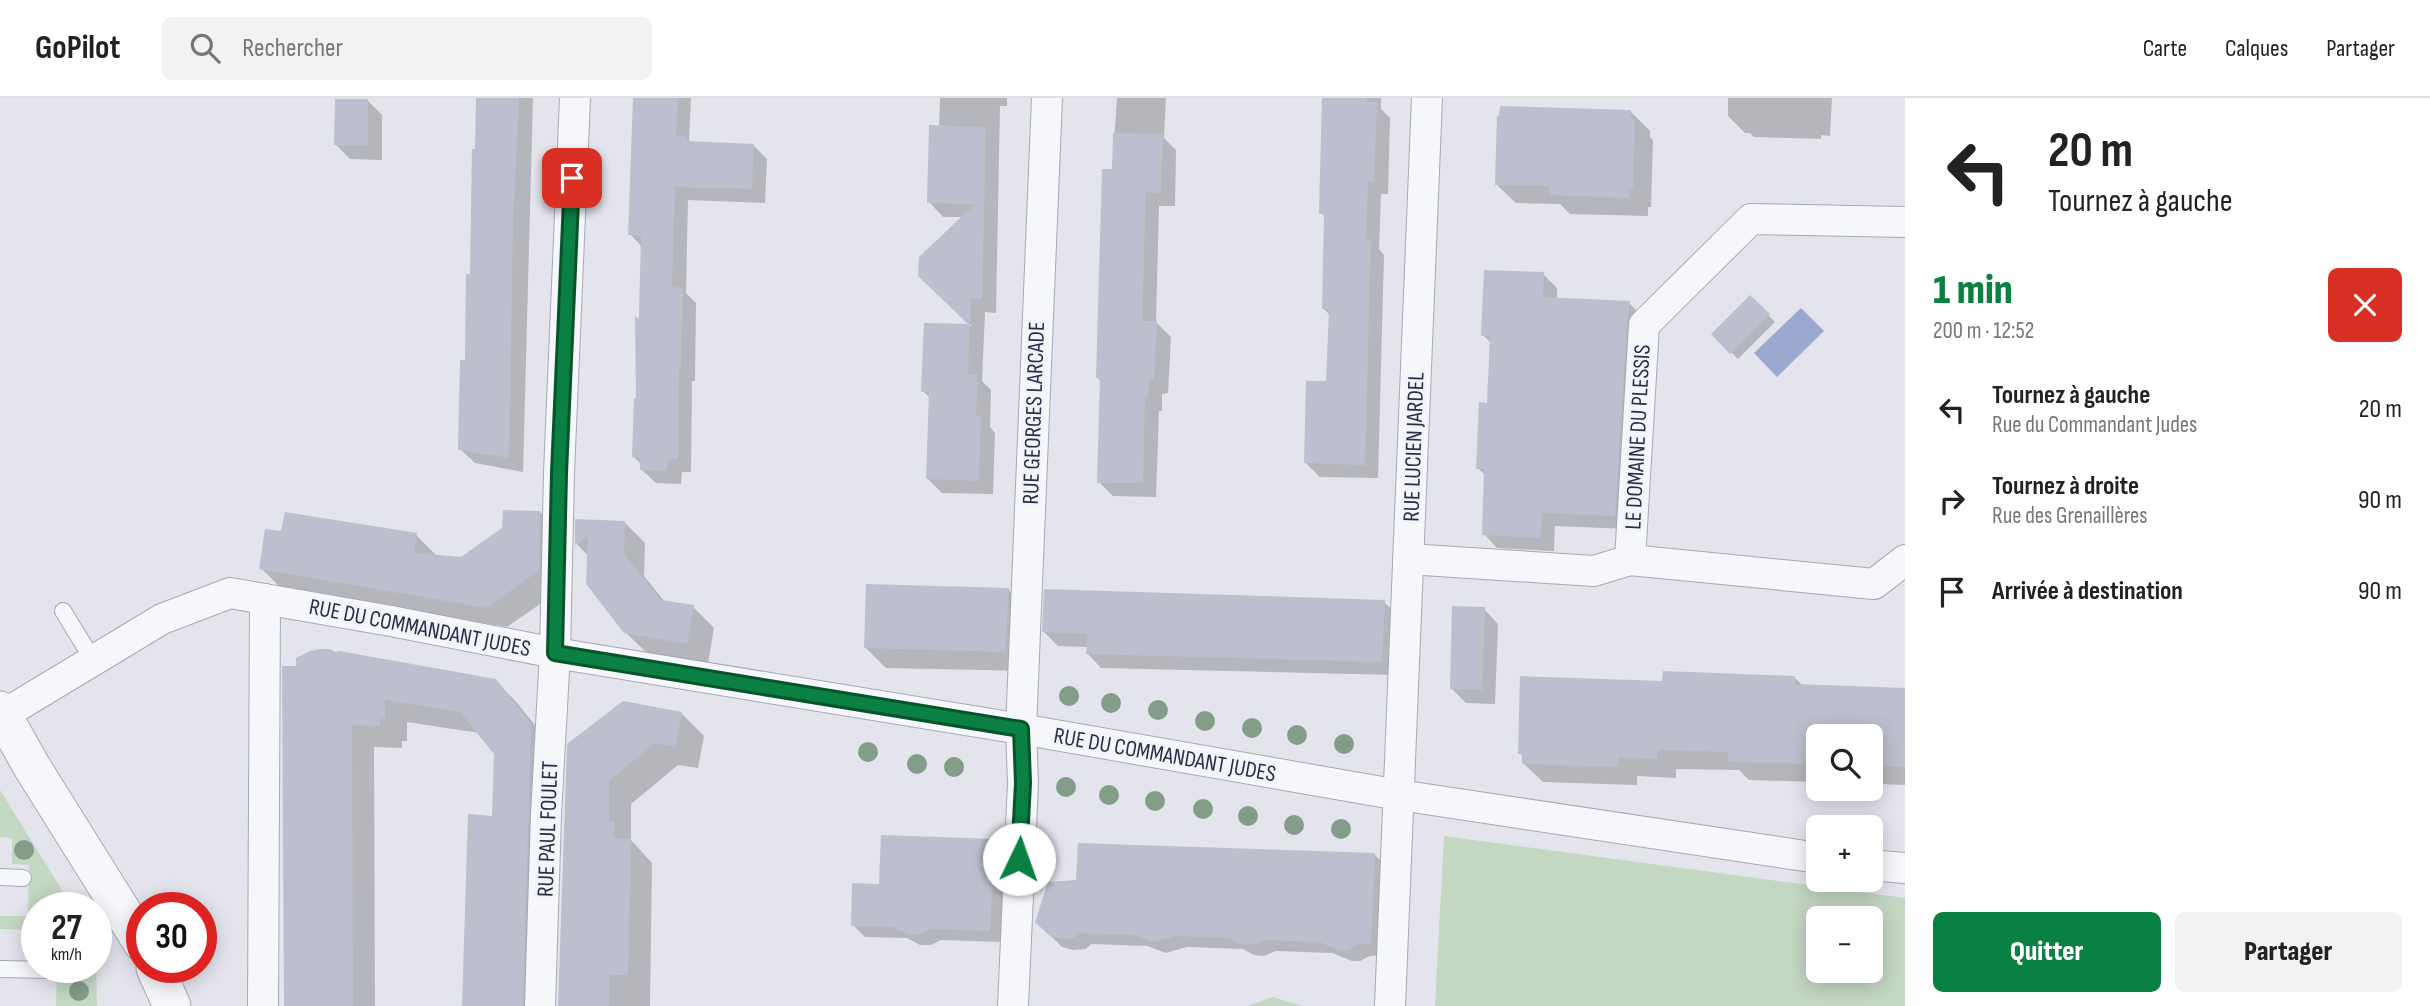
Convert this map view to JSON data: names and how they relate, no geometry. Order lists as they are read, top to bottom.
{
  "streets": {
    "street": [
      "RUE GEORGES LARCADE",
      "LE DOMAINE DU PLESSIS",
      "RUE LUCIEN JARDEL",
      "RUE DU COMMANDANT JUDES",
      "RUE PAUL FOULET"
    ]
  },
  "crossings": [
    ["RUE GEORGES LARCADE", "RUE DU COMMANDANT JUDES"],
    ["LE DOMAINE DU PLESSIS", "RUE LUCIEN JARDEL"],
    ["RUE LUCIEN JARDEL", "RUE DU COMMANDANT JUDES"],
    ["RUE DU COMMANDANT JUDES", "RUE PAUL FOULET"]
  ],
  "page": {
    "header": "GoPilot",
    "search": "Rechercher",
    "nav": ["Carte", "Calques", "Partager"],
    "turn": ["20 m", "Tournez à gauche"],
    "heading": ["1 min", "200 m · 12:52"],
    "list": [
      {
        "name": "Tournez à gauche",
        "note": "Rue du Commandant Judes",
        "value": "20 m"
      },
      {
        "name": "Tournez à droite",
        "note": "Rue des Grenaillères",
        "value": "90 m"
      },
      {
        "name": "Arrivée à destination",
        "value": "90 m"
      }
    ],
    "map_buttons": ["+", "−"],
    "speed": "27 km/h",
    "limit": "30",
    "buttons": ["Quitter", "Partager"]
  }
}
